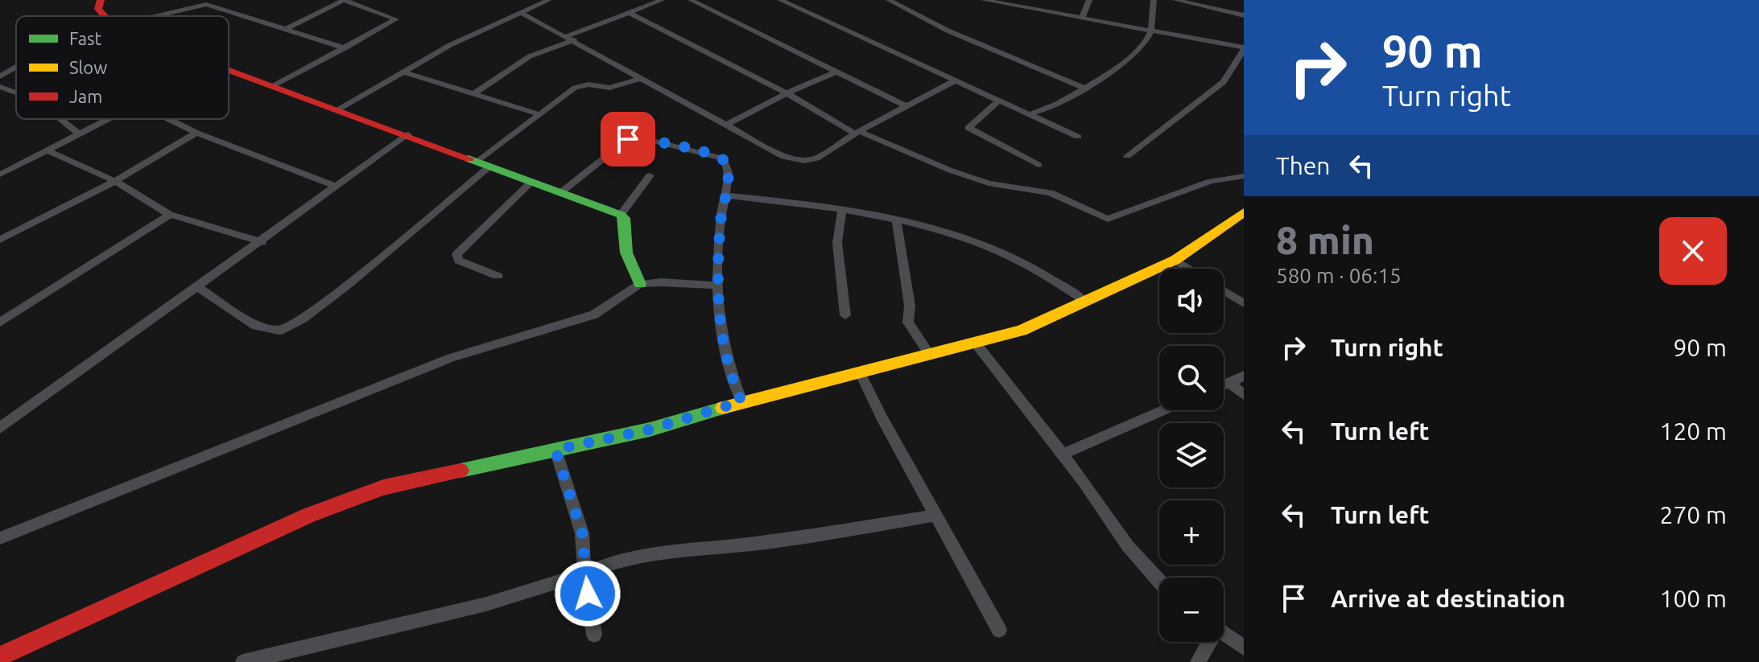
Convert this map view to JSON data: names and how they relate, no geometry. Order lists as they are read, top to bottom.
{
  "legend": ["Fast", "Slow", "Jam"],
  "page": {
    "turn": ["90 m", "Turn right"],
    "then": "Then",
    "heading": ["8 min", "580 m · 06:15"],
    "map_buttons": ["+", "−"],
    "list": [
      {
        "name": "Turn right",
        "value": "90 m"
      },
      {
        "name": "Turn left",
        "value": "120 m"
      },
      {
        "name": "Turn left",
        "value": "270 m"
      },
      {
        "name": "Arrive at destination",
        "value": "100 m"
      }
    ]
  }
}
